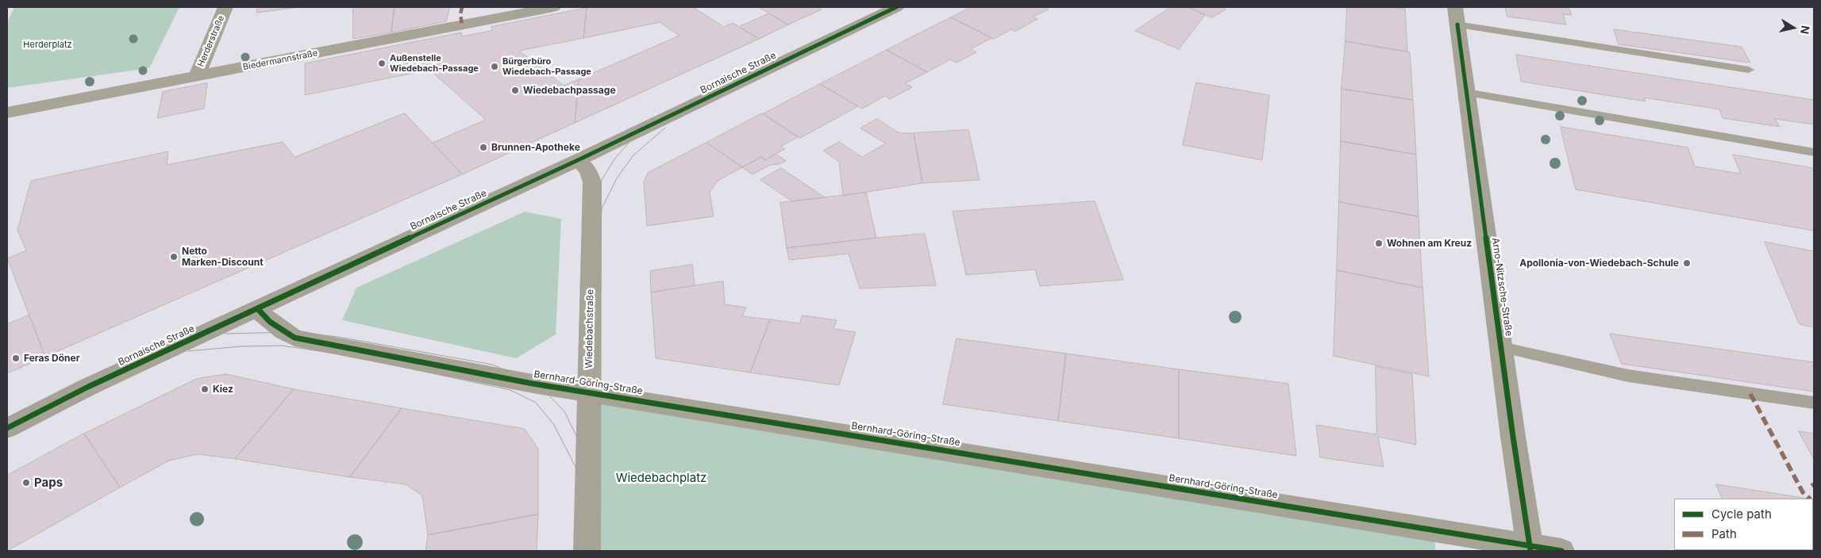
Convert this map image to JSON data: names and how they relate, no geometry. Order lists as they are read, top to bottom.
{
  "streets": {
    "main road": ["Bornaische Straße", "Arno-Nitzsche-Straße", "Bernhard-Göring-Straße"],
    "street": ["Herderstraße", "Biedermannstraße", "Wiedebachstraße"]
  },
  "crossings": [
    ["Herderstraße", "Biedermannstraße"],
    ["Bornaische Straße", "Wiedebachstraße"],
    ["Bornaische Straße", "Bernhard-Göring-Straße"],
    ["Arno-Nitzsche-Straße", "Bernhard-Göring-Straße"],
    ["Wiedebachstraße", "Bernhard-Göring-Straße"]
  ],
  "parks": ["Herderplatz", "Wiedebachplatz"],
  "places": [
    "Außenstelle Wiedebach-Passage",
    "Bürgerbüro Wiedebach-Passage",
    "Wiedebachpassage",
    "Brunnen-Apotheke",
    "Wohnen am Kreuz",
    "Netto Marken-Discount",
    "Apollonia-von-Wiedebach-Schule",
    "Feras Döner",
    "Kiez",
    "Paps"
  ],
  "legend": ["Cycle path", "Path"],
  "north": "right"
}
